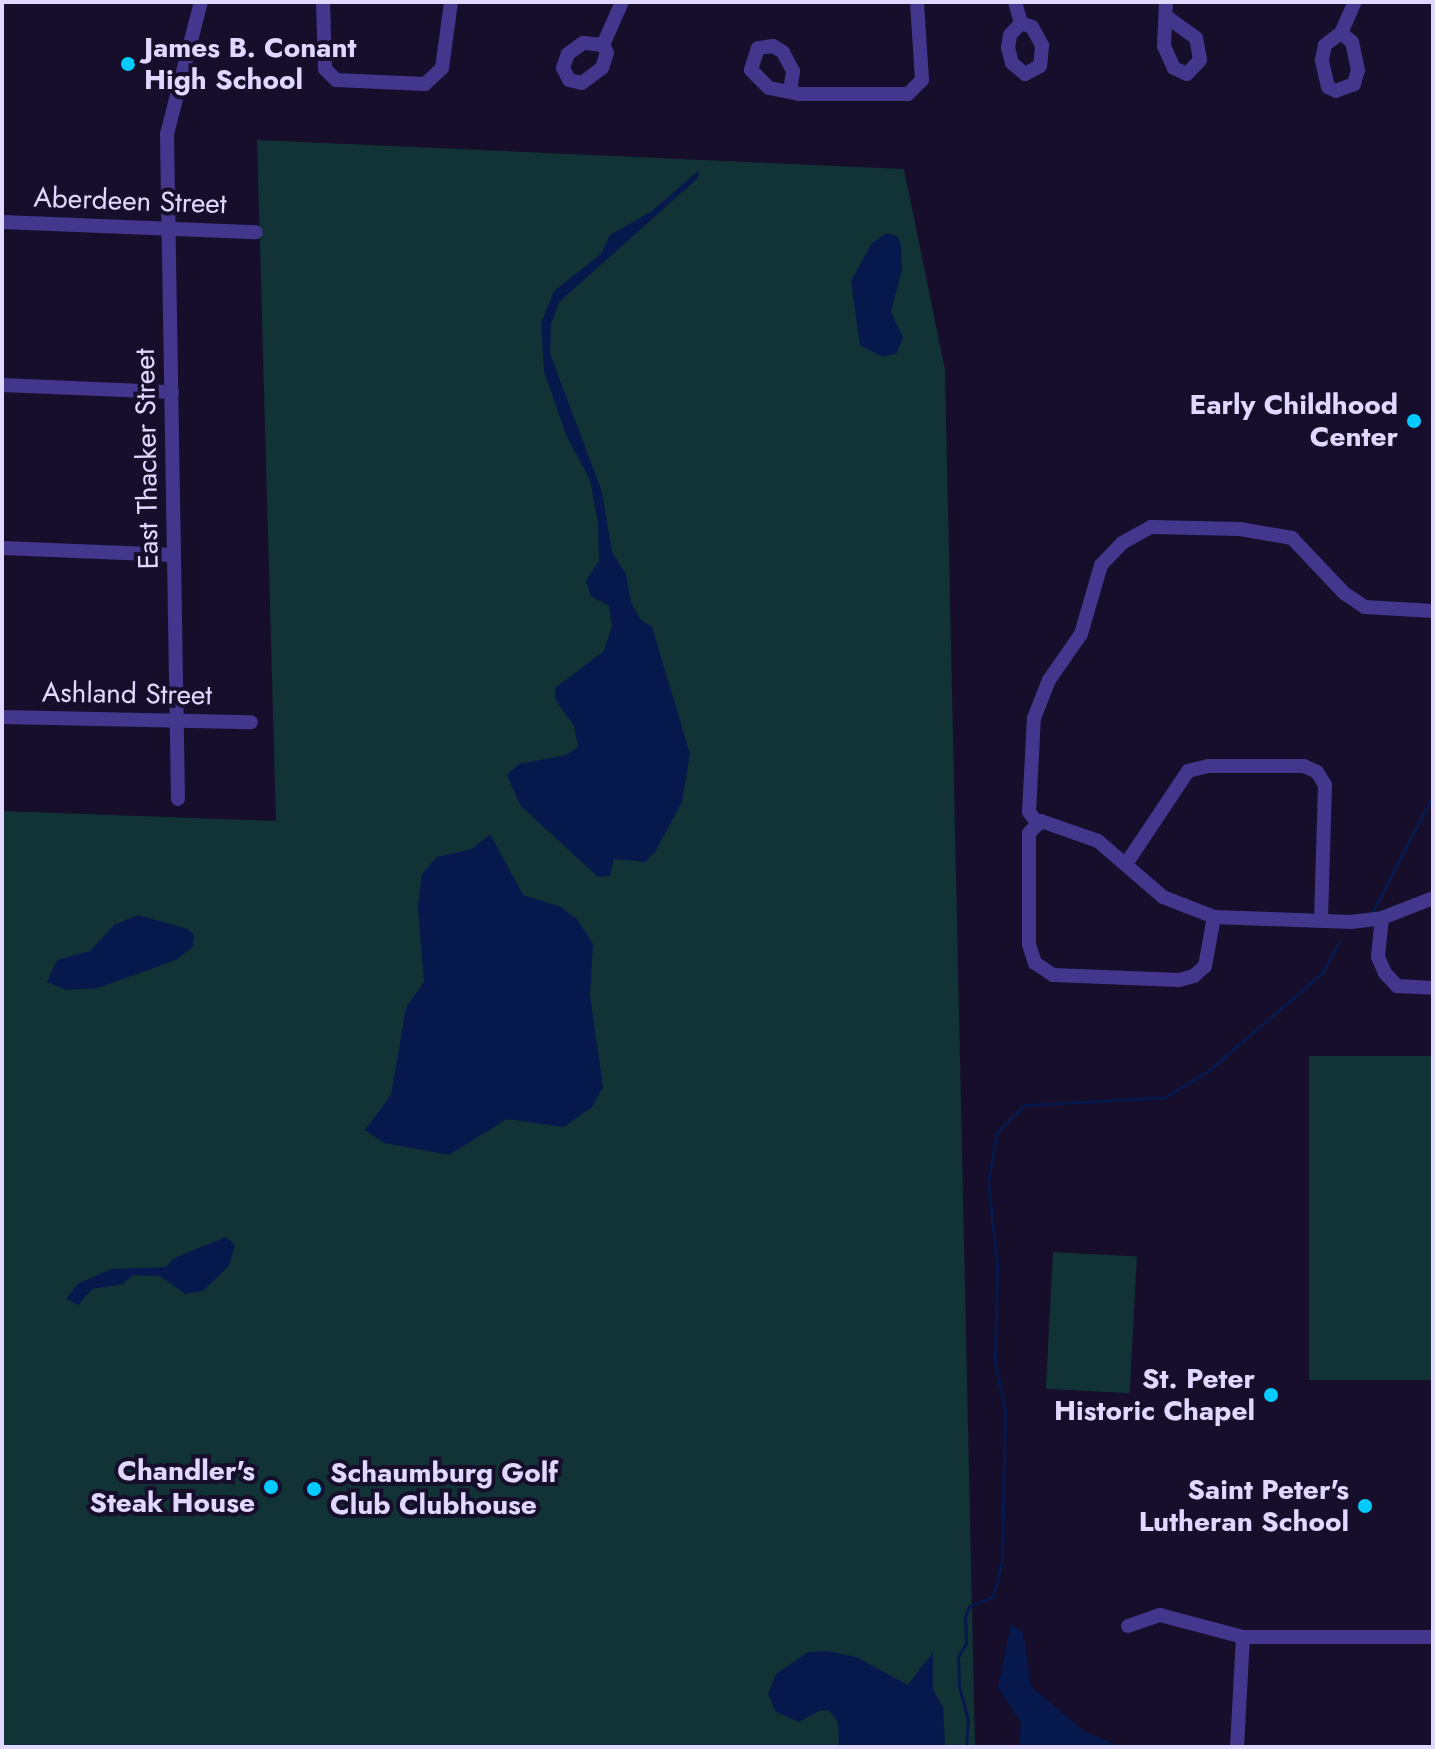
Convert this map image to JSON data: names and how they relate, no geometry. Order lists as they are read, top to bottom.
{
  "streets": {
    "street": ["Aberdeen Street", "East Thacker Street", "Ashland Street"]
  },
  "crossings": [
    ["Aberdeen Street", "East Thacker Street"],
    ["East Thacker Street", "Ashland Street"]
  ],
  "places": [
    "James B. Conant High School",
    "Early Childhood Center",
    "St. Peter Historic Chapel",
    "Chandler's Steak House",
    "Schaumburg Golf Club Clubhouse",
    "Saint Peter's Lutheran School"
  ]
}
